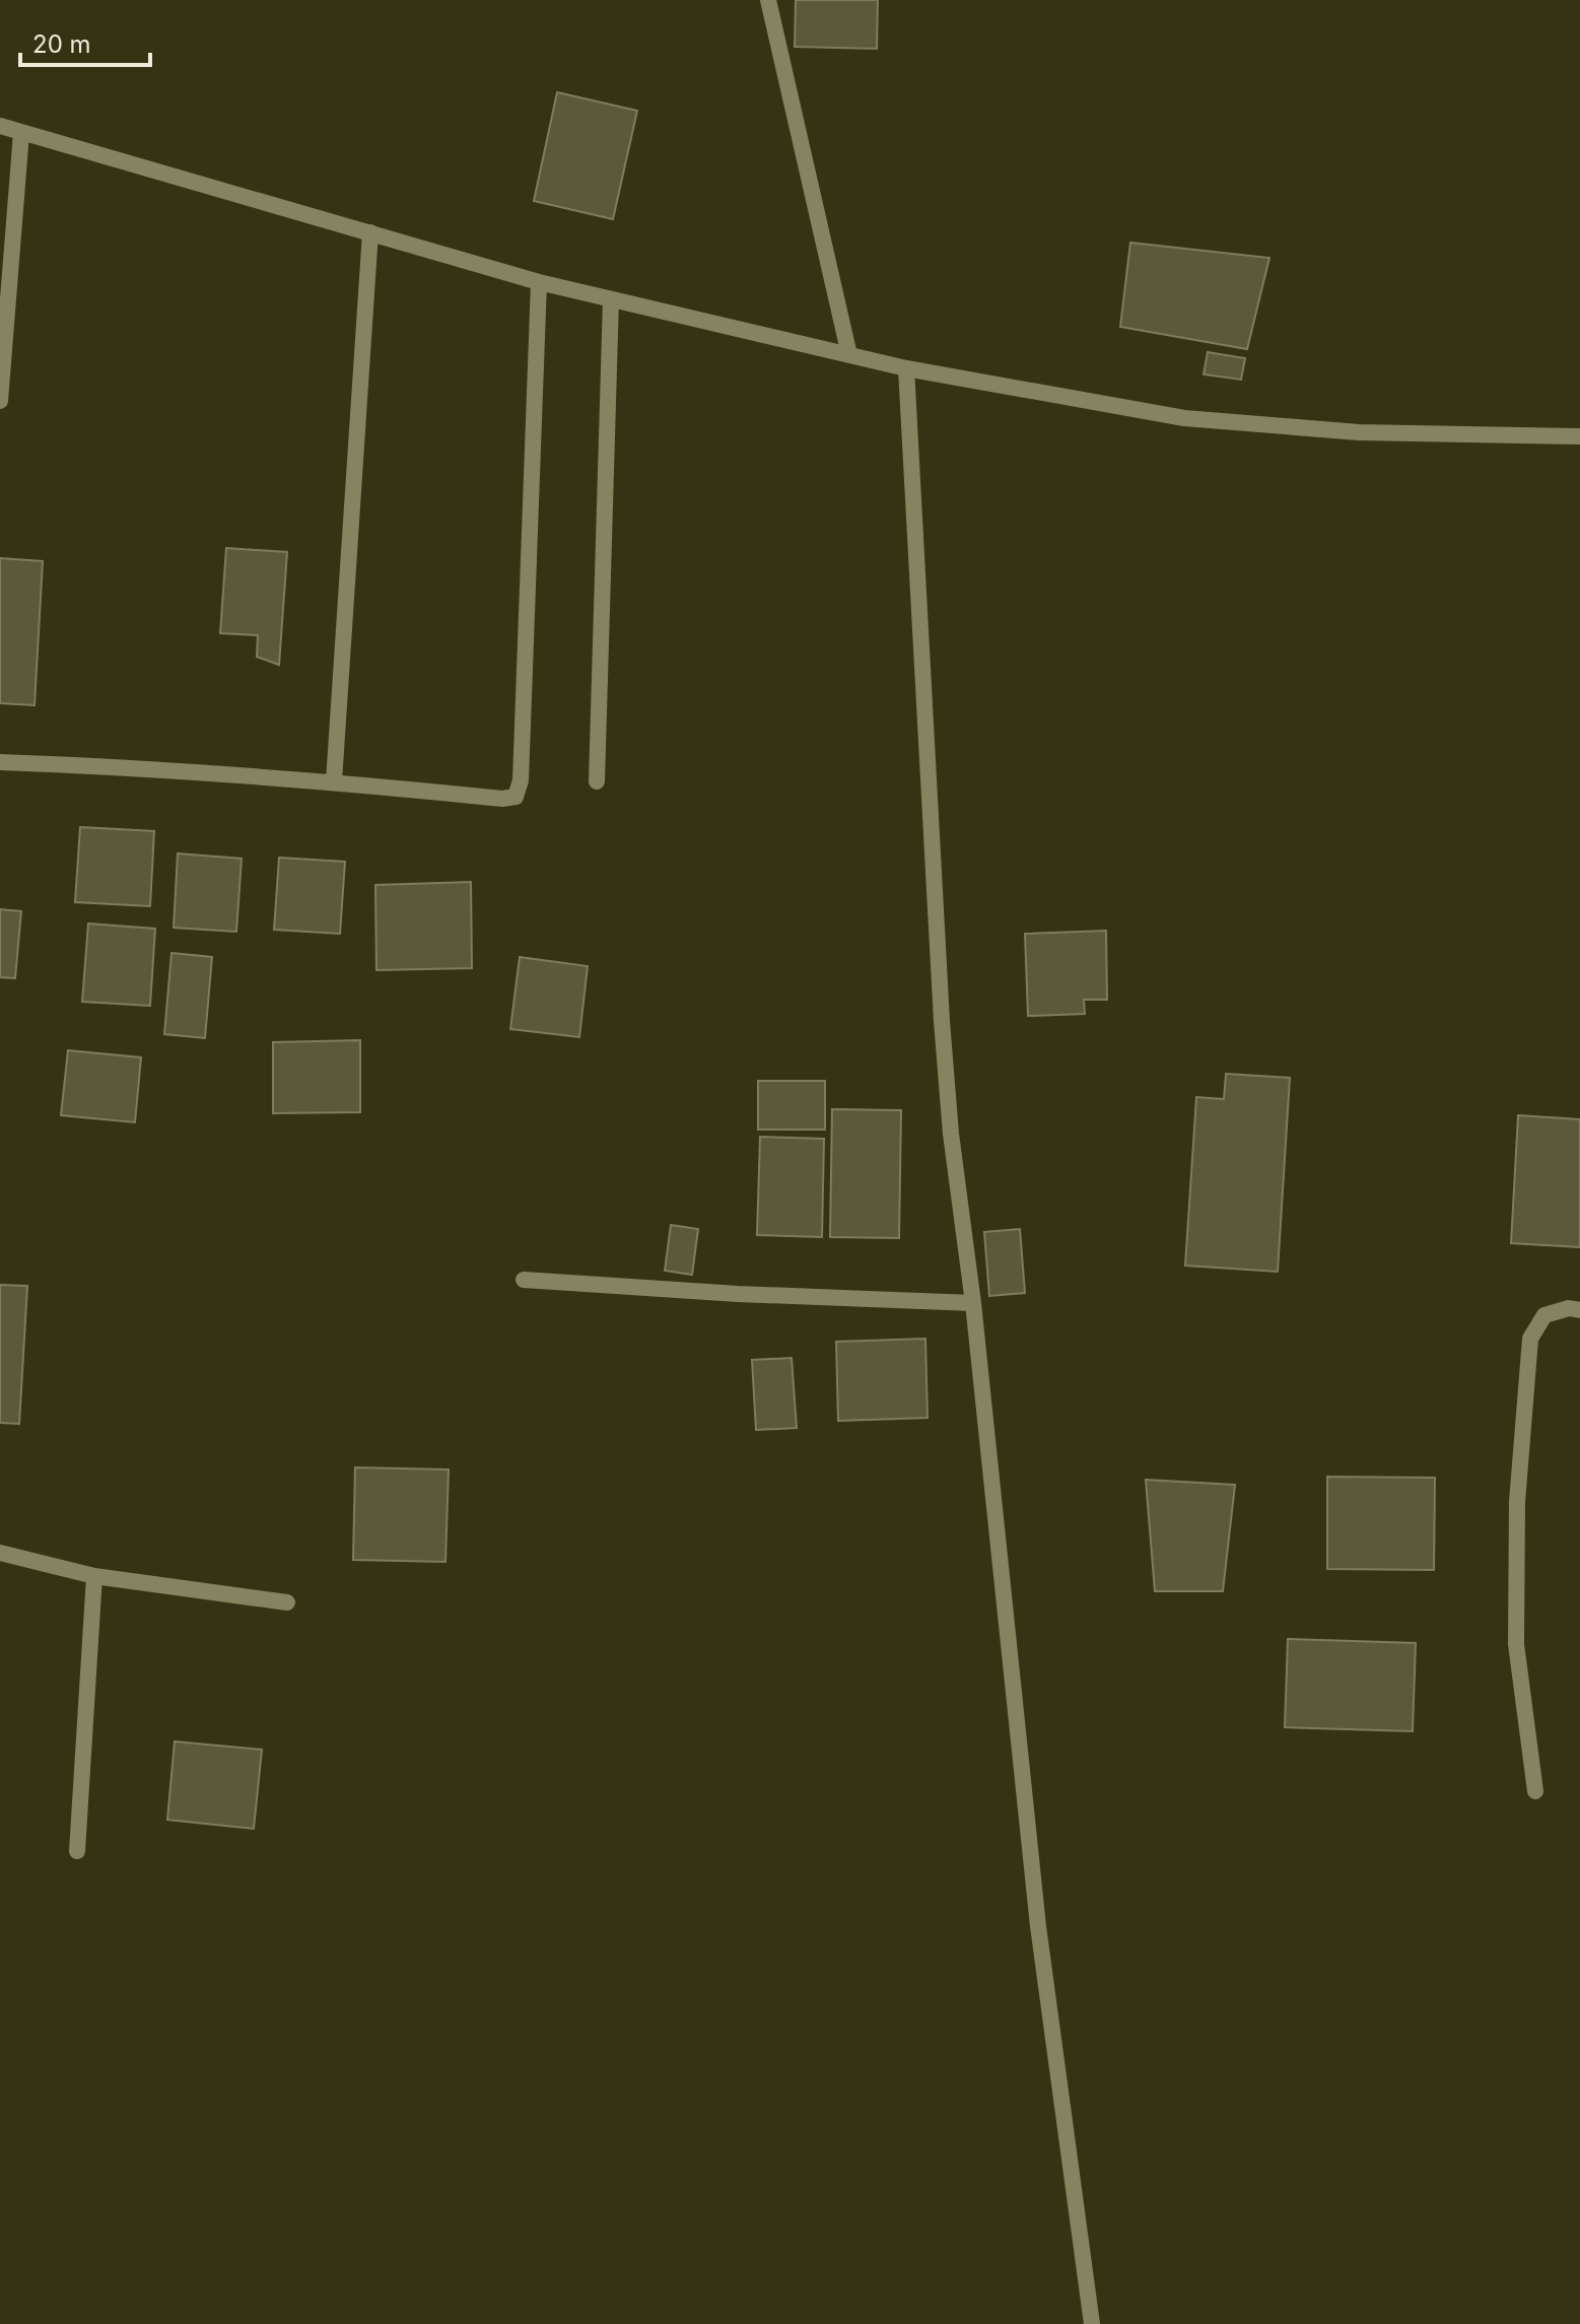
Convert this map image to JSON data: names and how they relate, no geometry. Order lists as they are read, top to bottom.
{
  "scale_bar": "20 m"
}
